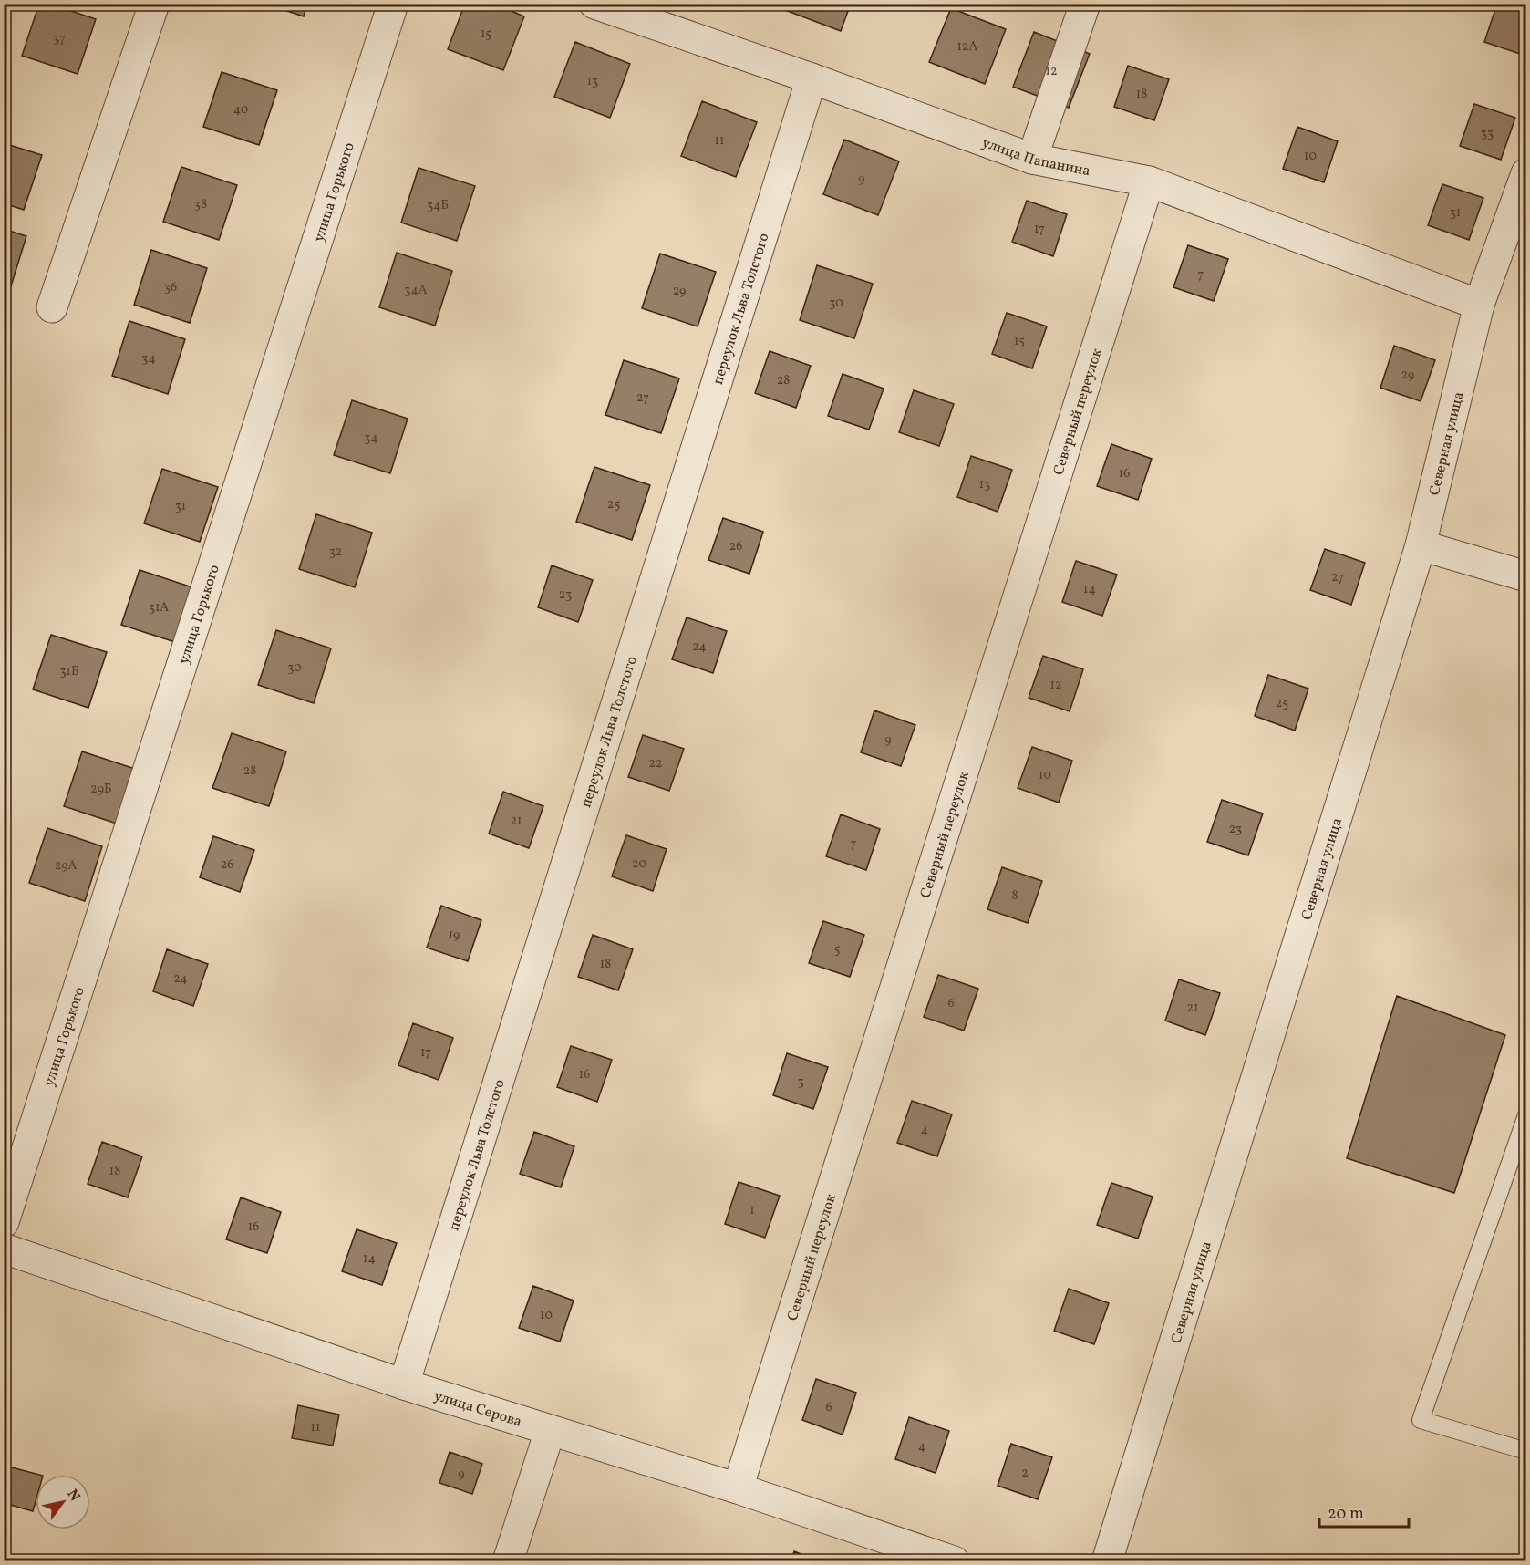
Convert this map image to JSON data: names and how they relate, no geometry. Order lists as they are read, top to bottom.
{
  "streets": {
    "street": [
      "улица Папанина",
      "улица Горького",
      "переулок Льва Толстого",
      "Северный переулок",
      "Северная улица",
      "улица Серова"
    ]
  },
  "crossings": [
    ["улица Папанина", "переулок Льва Толстого"],
    ["улица Папанина", "Северный переулок"],
    ["улица Папанина", "Северная улица"],
    ["переулок Льва Толстого", "улица Серова"],
    ["Северный переулок", "улица Серова"]
  ],
  "house_numbers": [
    "15",
    "37",
    "12А",
    "12",
    "13",
    "18",
    "40",
    "33",
    "11",
    "10",
    "9",
    "38",
    "34Б",
    "31",
    "17",
    "7",
    "36",
    "34А",
    "29",
    "30",
    "15",
    "34",
    "29",
    "28",
    "27",
    "34",
    "16",
    "13",
    "25",
    "31",
    "26",
    "32",
    "27",
    "14",
    "23",
    "31А",
    "24",
    "30",
    "31Б",
    "12",
    "25",
    "9",
    "22",
    "28",
    "10",
    "29Б",
    "21",
    "23",
    "7",
    "20",
    "26",
    "29А",
    "8",
    "19",
    "5",
    "18",
    "24",
    "6",
    "21",
    "17",
    "16",
    "3",
    "4",
    "18",
    "1",
    "16",
    "14",
    "10",
    "6",
    "11",
    "4",
    "2",
    "9"
  ],
  "scale_bar": "20 m",
  "north": "top right"
}
